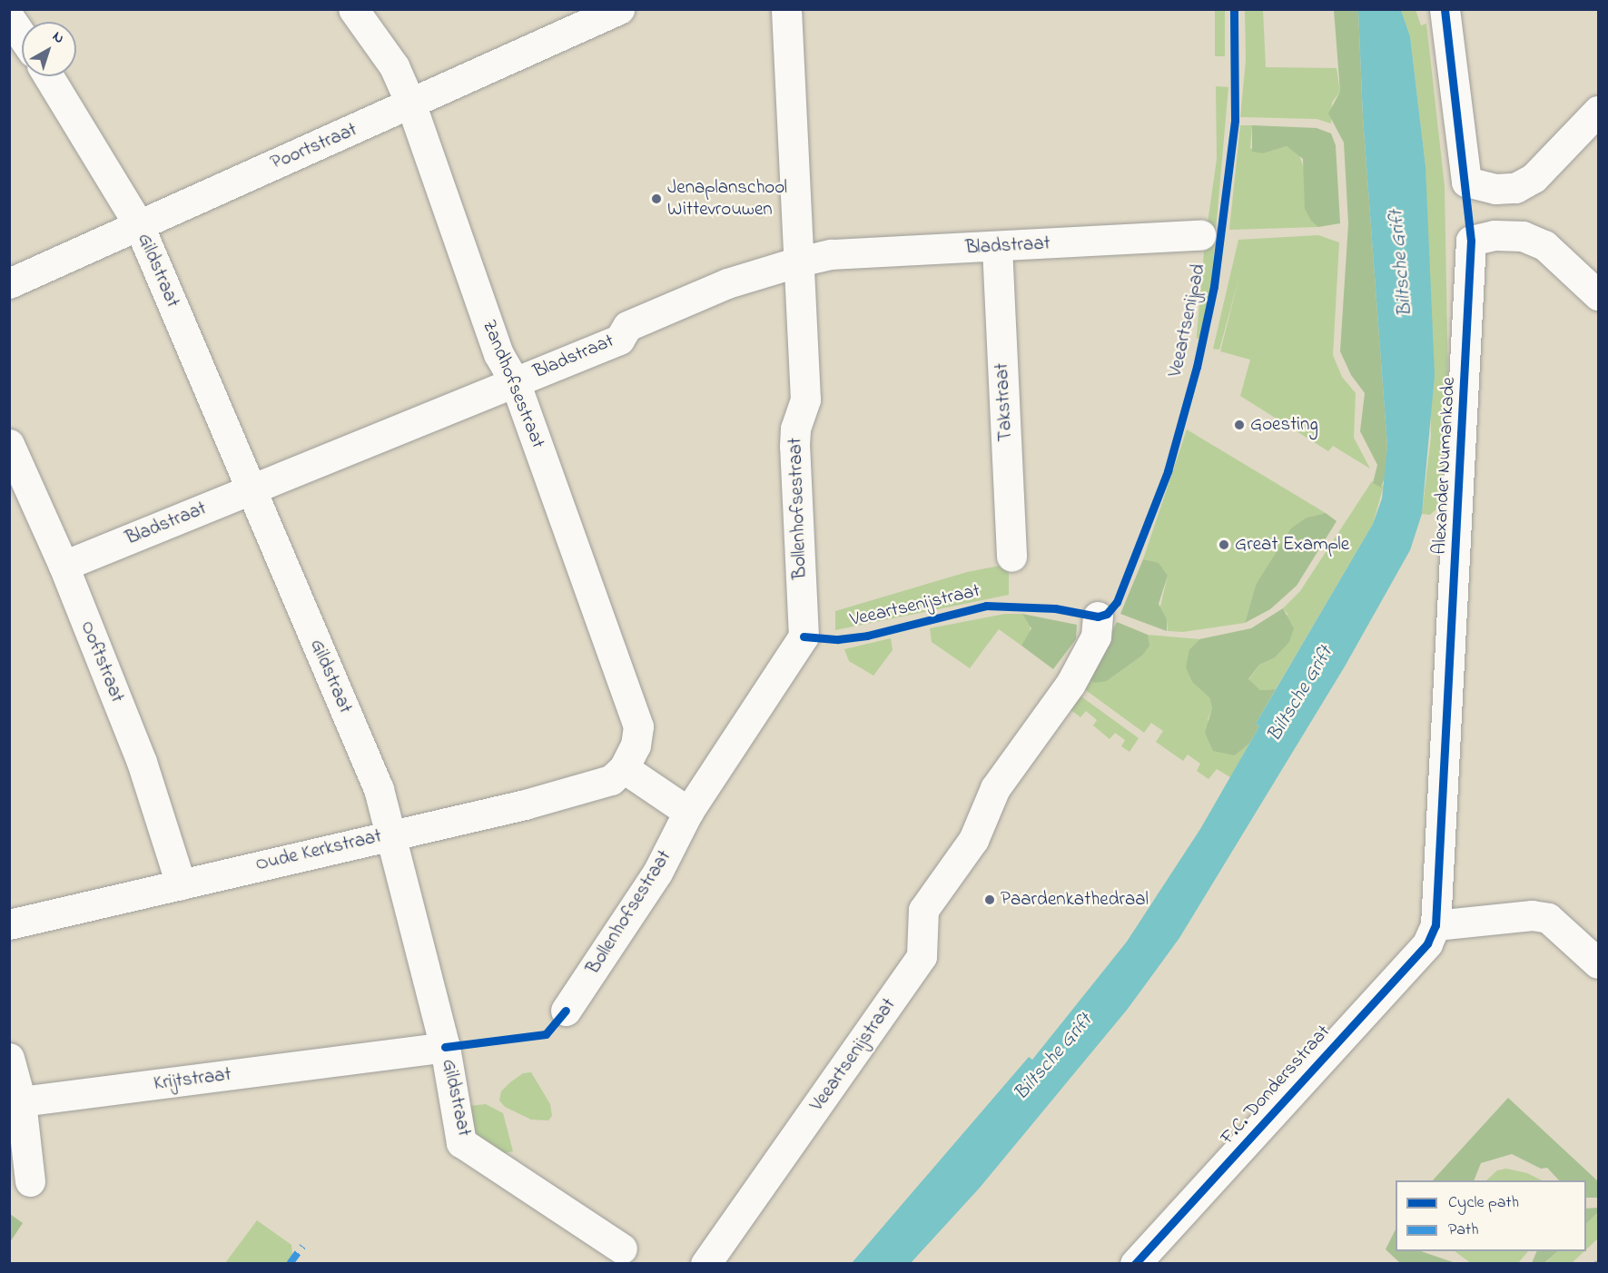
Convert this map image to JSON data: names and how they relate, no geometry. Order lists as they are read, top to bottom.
{
  "streets": {
    "street": [
      "Poortstraat",
      "Bladstraat",
      "Gildstraat",
      "Zandhofsestraat",
      "Takstraat",
      "Alexander Numankade",
      "Bollenhofsestraat",
      "Veeartsenijstraat",
      "Ooftstraat",
      "Oude Kerkstraat",
      "Krijtstraat",
      "F.C. Dondersstraat"
    ],
    "cycle path": ["Veeartsenijpad"]
  },
  "crossings": [
    ["Poortstraat", "Gildstraat"],
    ["Poortstraat", "Zandhofsestraat"],
    ["Bladstraat", "Gildstraat"],
    ["Bladstraat", "Zandhofsestraat"],
    ["Bladstraat", "Takstraat"],
    ["Bladstraat", "Bollenhofsestraat"],
    ["Bladstraat", "Ooftstraat"],
    ["Gildstraat", "Oude Kerkstraat"],
    ["Gildstraat", "Krijtstraat"],
    ["Zandhofsestraat", "Oude Kerkstraat"],
    ["Alexander Numankade", "F.C. Dondersstraat"],
    ["Ooftstraat", "Oude Kerkstraat"]
  ],
  "water": ["Biltsche Grift"],
  "places": [
    "Jenaplanschool Wittevrouwen",
    "Goesting",
    "Great Example",
    "Paardenkathedraal"
  ],
  "legend": ["Cycle path", "Path"],
  "north": "top right"
}
